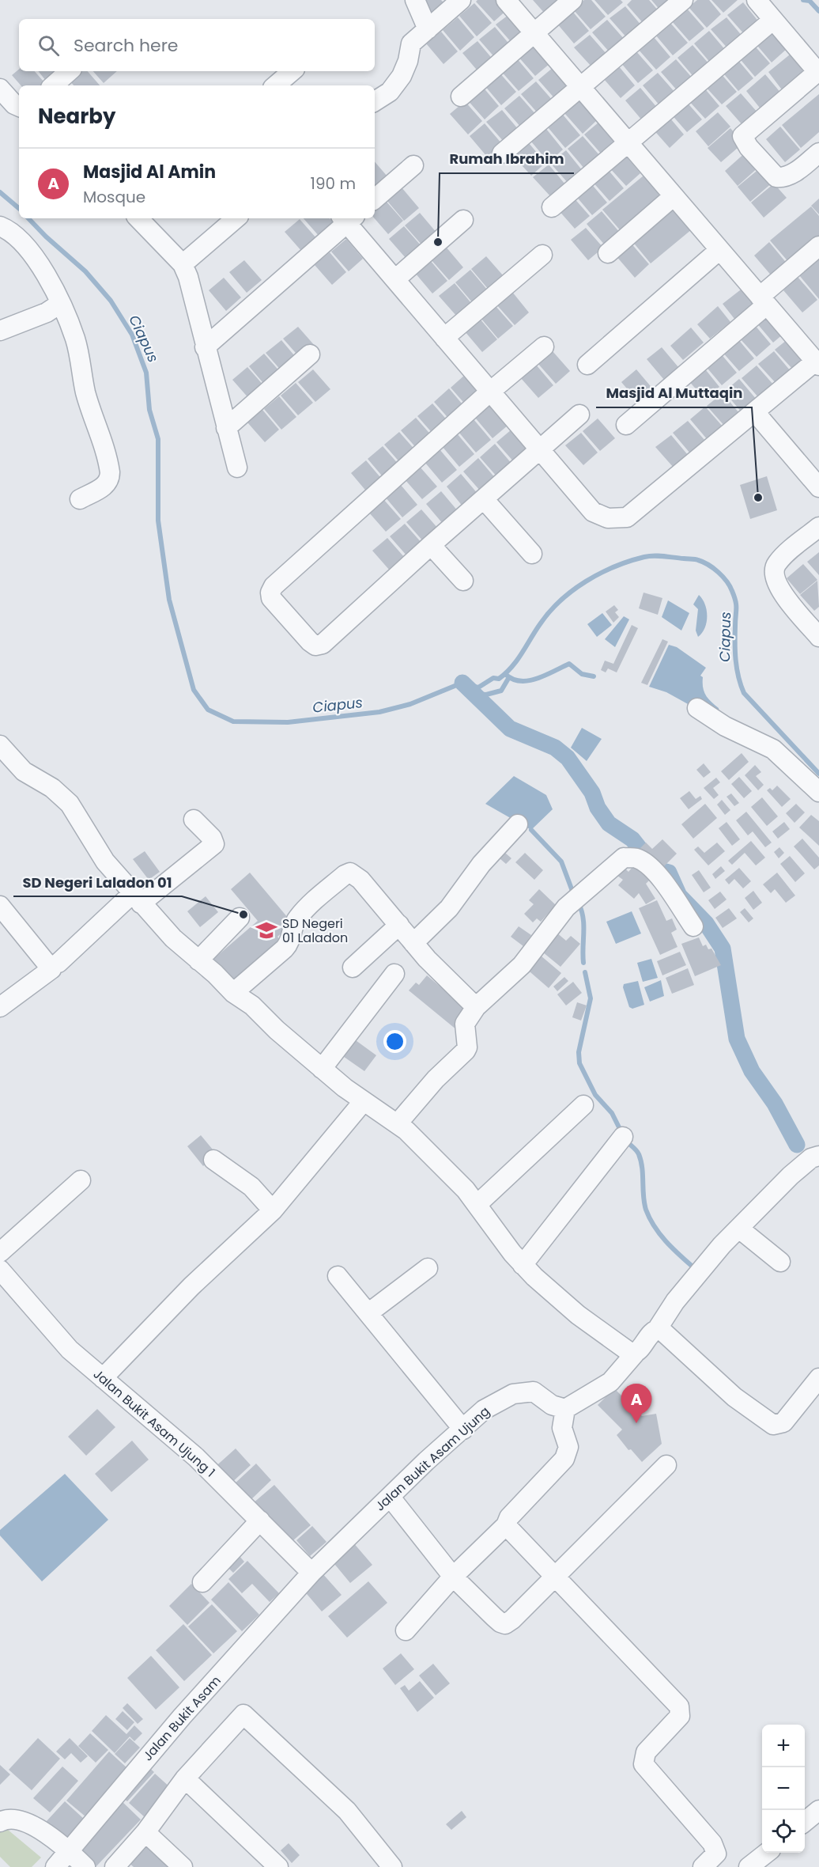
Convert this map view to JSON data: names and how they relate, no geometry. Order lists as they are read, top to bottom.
{
  "streets": {
    "street": ["Jalan Bukit Asam Ujung 1", "Jalan Bukit Asam Ujung", "Jalan Bukit Asam"]
  },
  "crossings": [
    ["Jalan Bukit Asam Ujung 1", "Jalan Bukit Asam Ujung"],
    ["Jalan Bukit Asam Ujung 1", "Jalan Bukit Asam"],
    ["Jalan Bukit Asam Ujung", "Jalan Bukit Asam"]
  ],
  "water": ["Ciapus"],
  "places": {
    "other": ["Rumah Ibrahim", "Masjid Al Muttaqin", "SD Negeri Laladon 01"],
    "school or university": ["SD Negeri 01 Laladon"]
  },
  "page": {
    "search": "Search here",
    "heading": "Nearby",
    "list": [
      {
        "mark": "A",
        "name": "Masjid Al Amin",
        "note": "Mosque",
        "value": "190 m"
      }
    ],
    "pins": "A",
    "map_buttons": ["+", "−"]
  }
}
